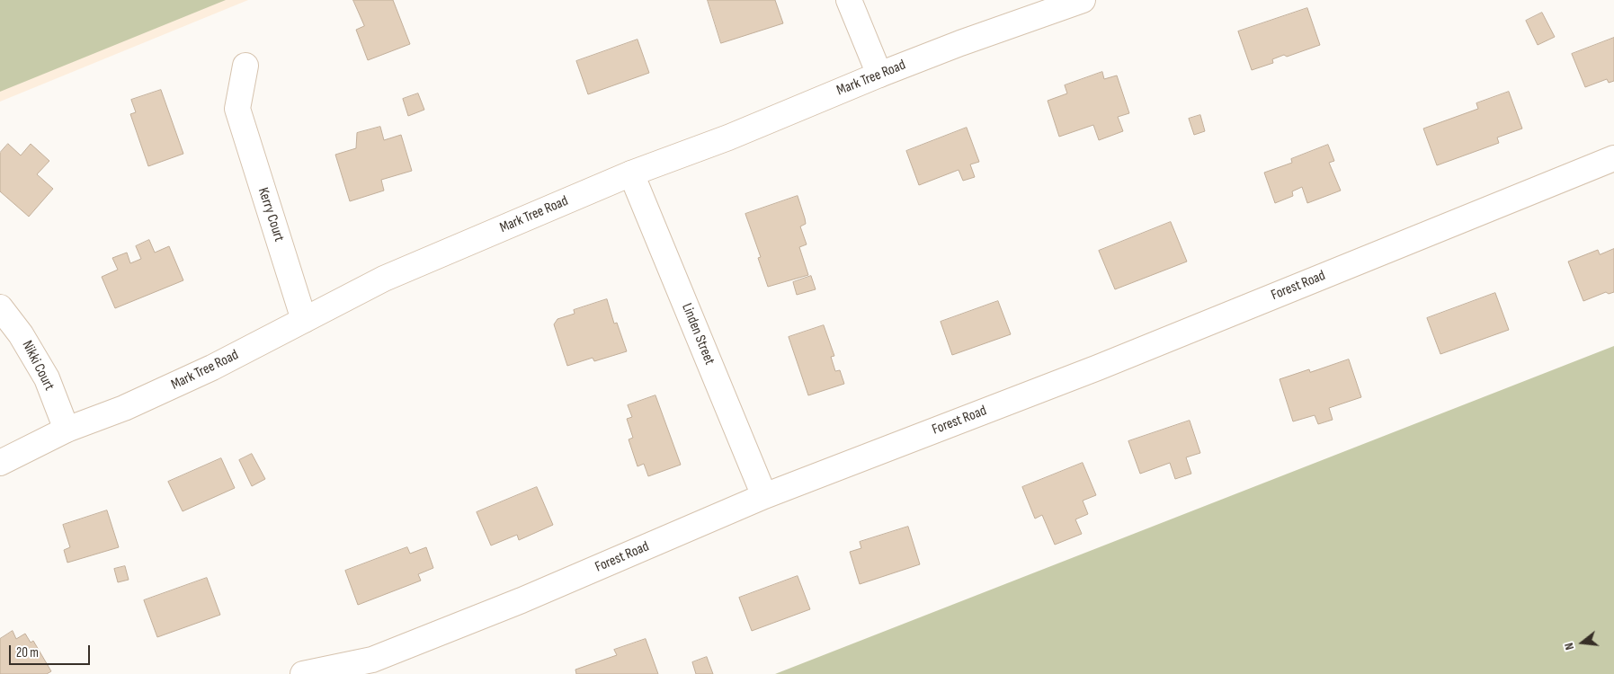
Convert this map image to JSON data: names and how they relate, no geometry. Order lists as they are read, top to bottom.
{
  "streets": {
    "street": [
      "Mark Tree Road",
      "Kerry Court",
      "Forest Road",
      "Linden Street",
      "Nikki Court"
    ]
  },
  "crossings": [
    ["Mark Tree Road", "Kerry Court"],
    ["Mark Tree Road", "Linden Street"],
    ["Mark Tree Road", "Nikki Court"],
    ["Forest Road", "Linden Street"]
  ],
  "scale_bar": "20 m",
  "north": "left"
}
